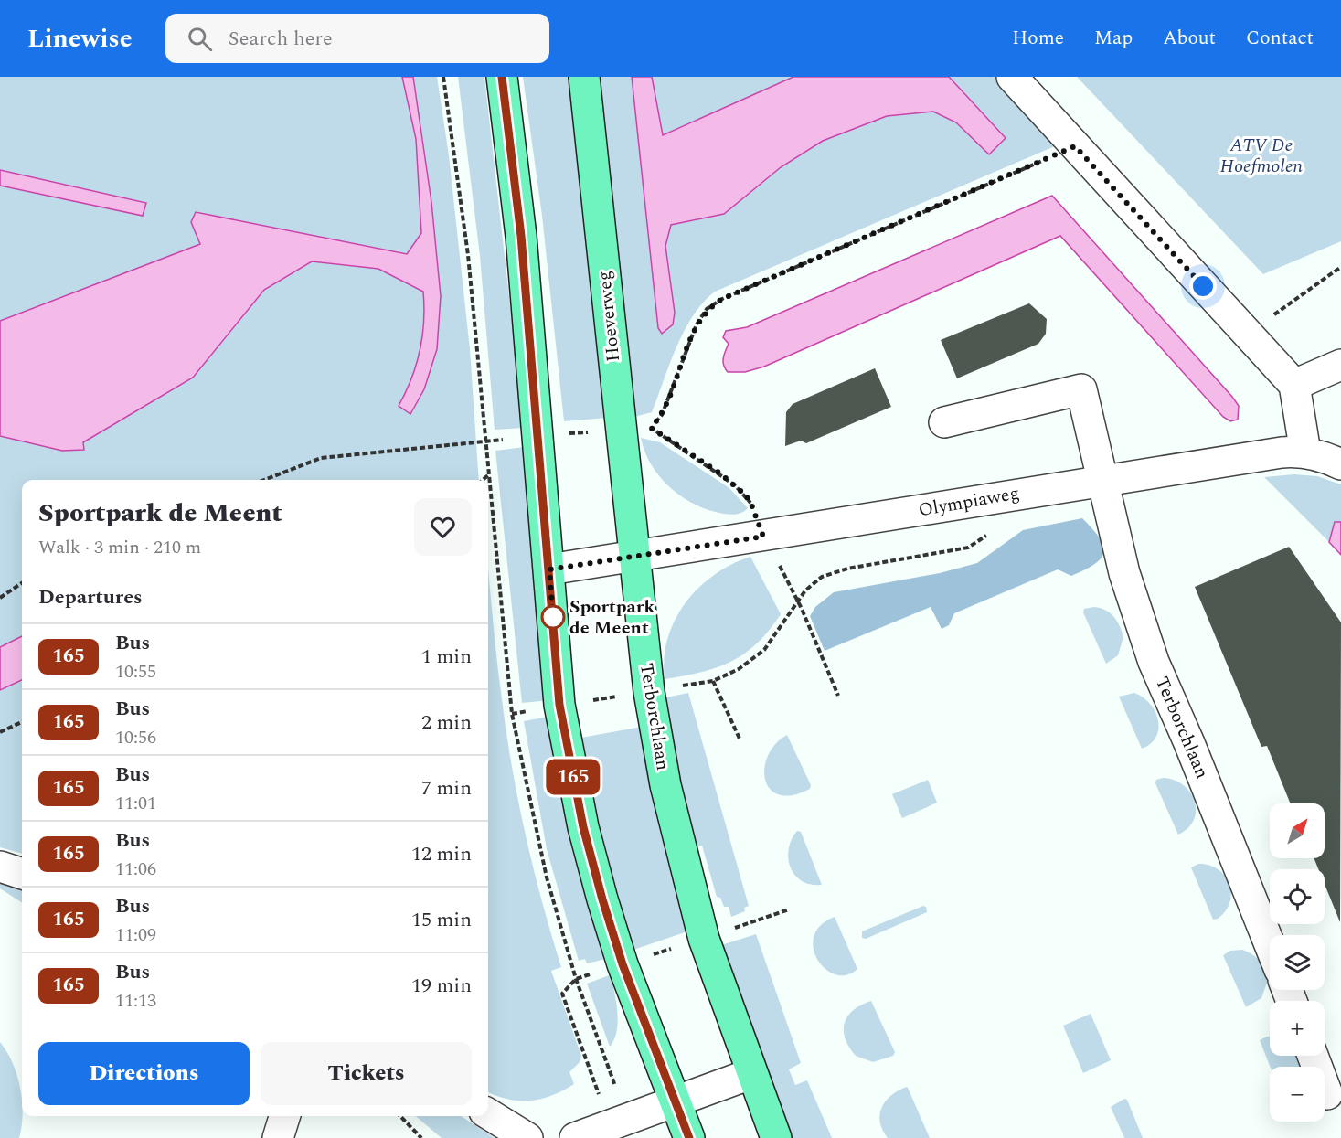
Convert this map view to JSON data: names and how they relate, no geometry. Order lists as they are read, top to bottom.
{
  "streets": {
    "main road": ["Hoeverweg", "Terborchlaan"],
    "street": ["Olympiaweg"]
  },
  "crossings": [
    ["Hoeverweg", "Olympiaweg"],
    ["Hoeverweg", "Terborchlaan"],
    ["Olympiaweg", "Terborchlaan"]
  ],
  "parks": ["ATV De Hoefmolen"],
  "places": ["Sportpark de Meent"],
  "lines": ["bus line 165"],
  "north": "top right",
  "page": {
    "header": "Linewise",
    "search": "Search here",
    "nav": [
      "Home",
      "Map",
      "About",
      "Contact"
    ],
    "on_map": "165",
    "heading": [
      ["Sportpark de Meent", "Walk · 3 min · 210 m"],
      "Departures"
    ],
    "list": [
      {
        "mark": "165",
        "name": "Bus",
        "note": "10:55",
        "value": "1 min"
      },
      {
        "mark": "165",
        "name": "Bus",
        "note": "10:56",
        "value": "2 min"
      },
      {
        "mark": "165",
        "name": "Bus",
        "note": "11:01",
        "value": "7 min"
      },
      {
        "mark": "165",
        "name": "Bus",
        "note": "11:06",
        "value": "12 min"
      },
      {
        "mark": "165",
        "name": "Bus",
        "note": "11:09",
        "value": "15 min"
      },
      {
        "mark": "165",
        "name": "Bus",
        "note": "11:13",
        "value": "19 min"
      }
    ],
    "map_buttons": ["+", "−"],
    "buttons": ["Directions", "Tickets"]
  }
}
